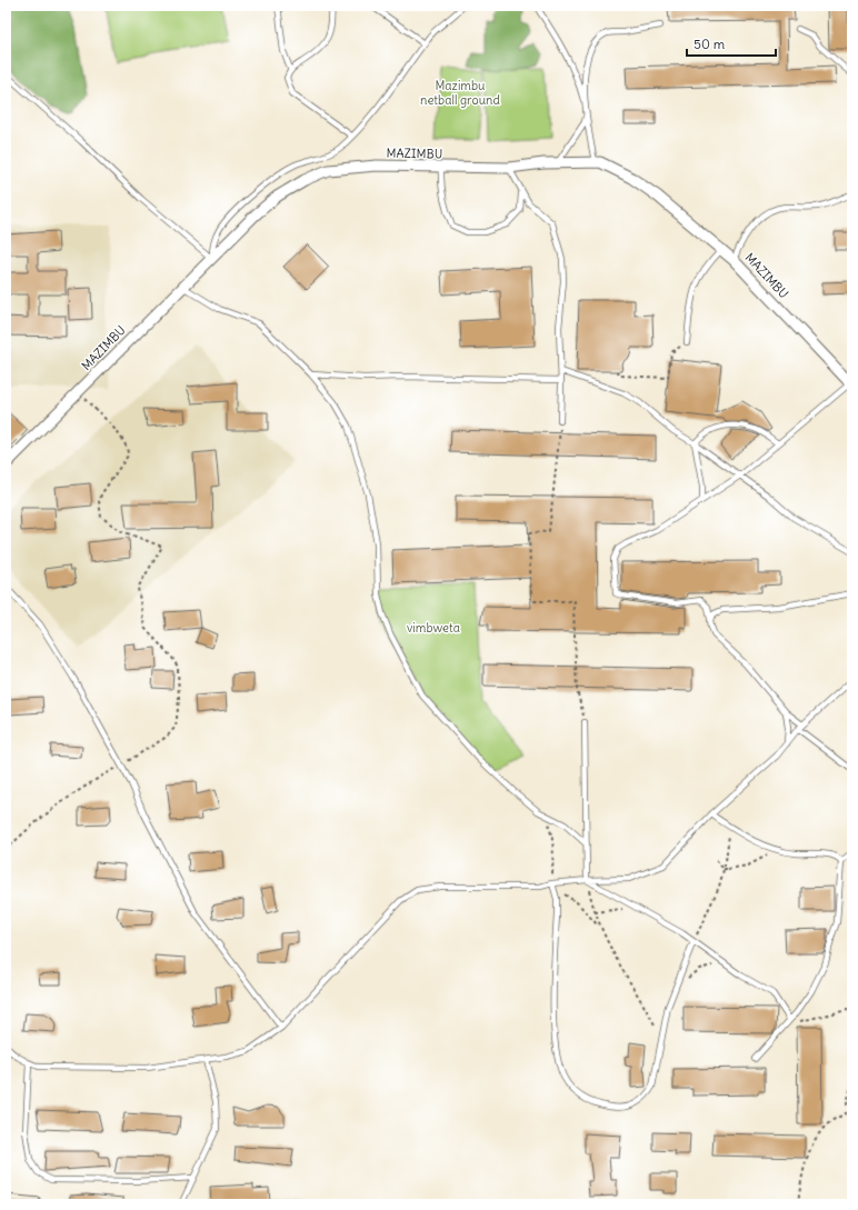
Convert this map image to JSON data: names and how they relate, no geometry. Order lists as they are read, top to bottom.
{
  "streets": {
    "street": ["MAZIMBU"]
  },
  "parks": ["Mazimbu netball ground", "vimbweta"],
  "scale_bar": "50 m"
}
